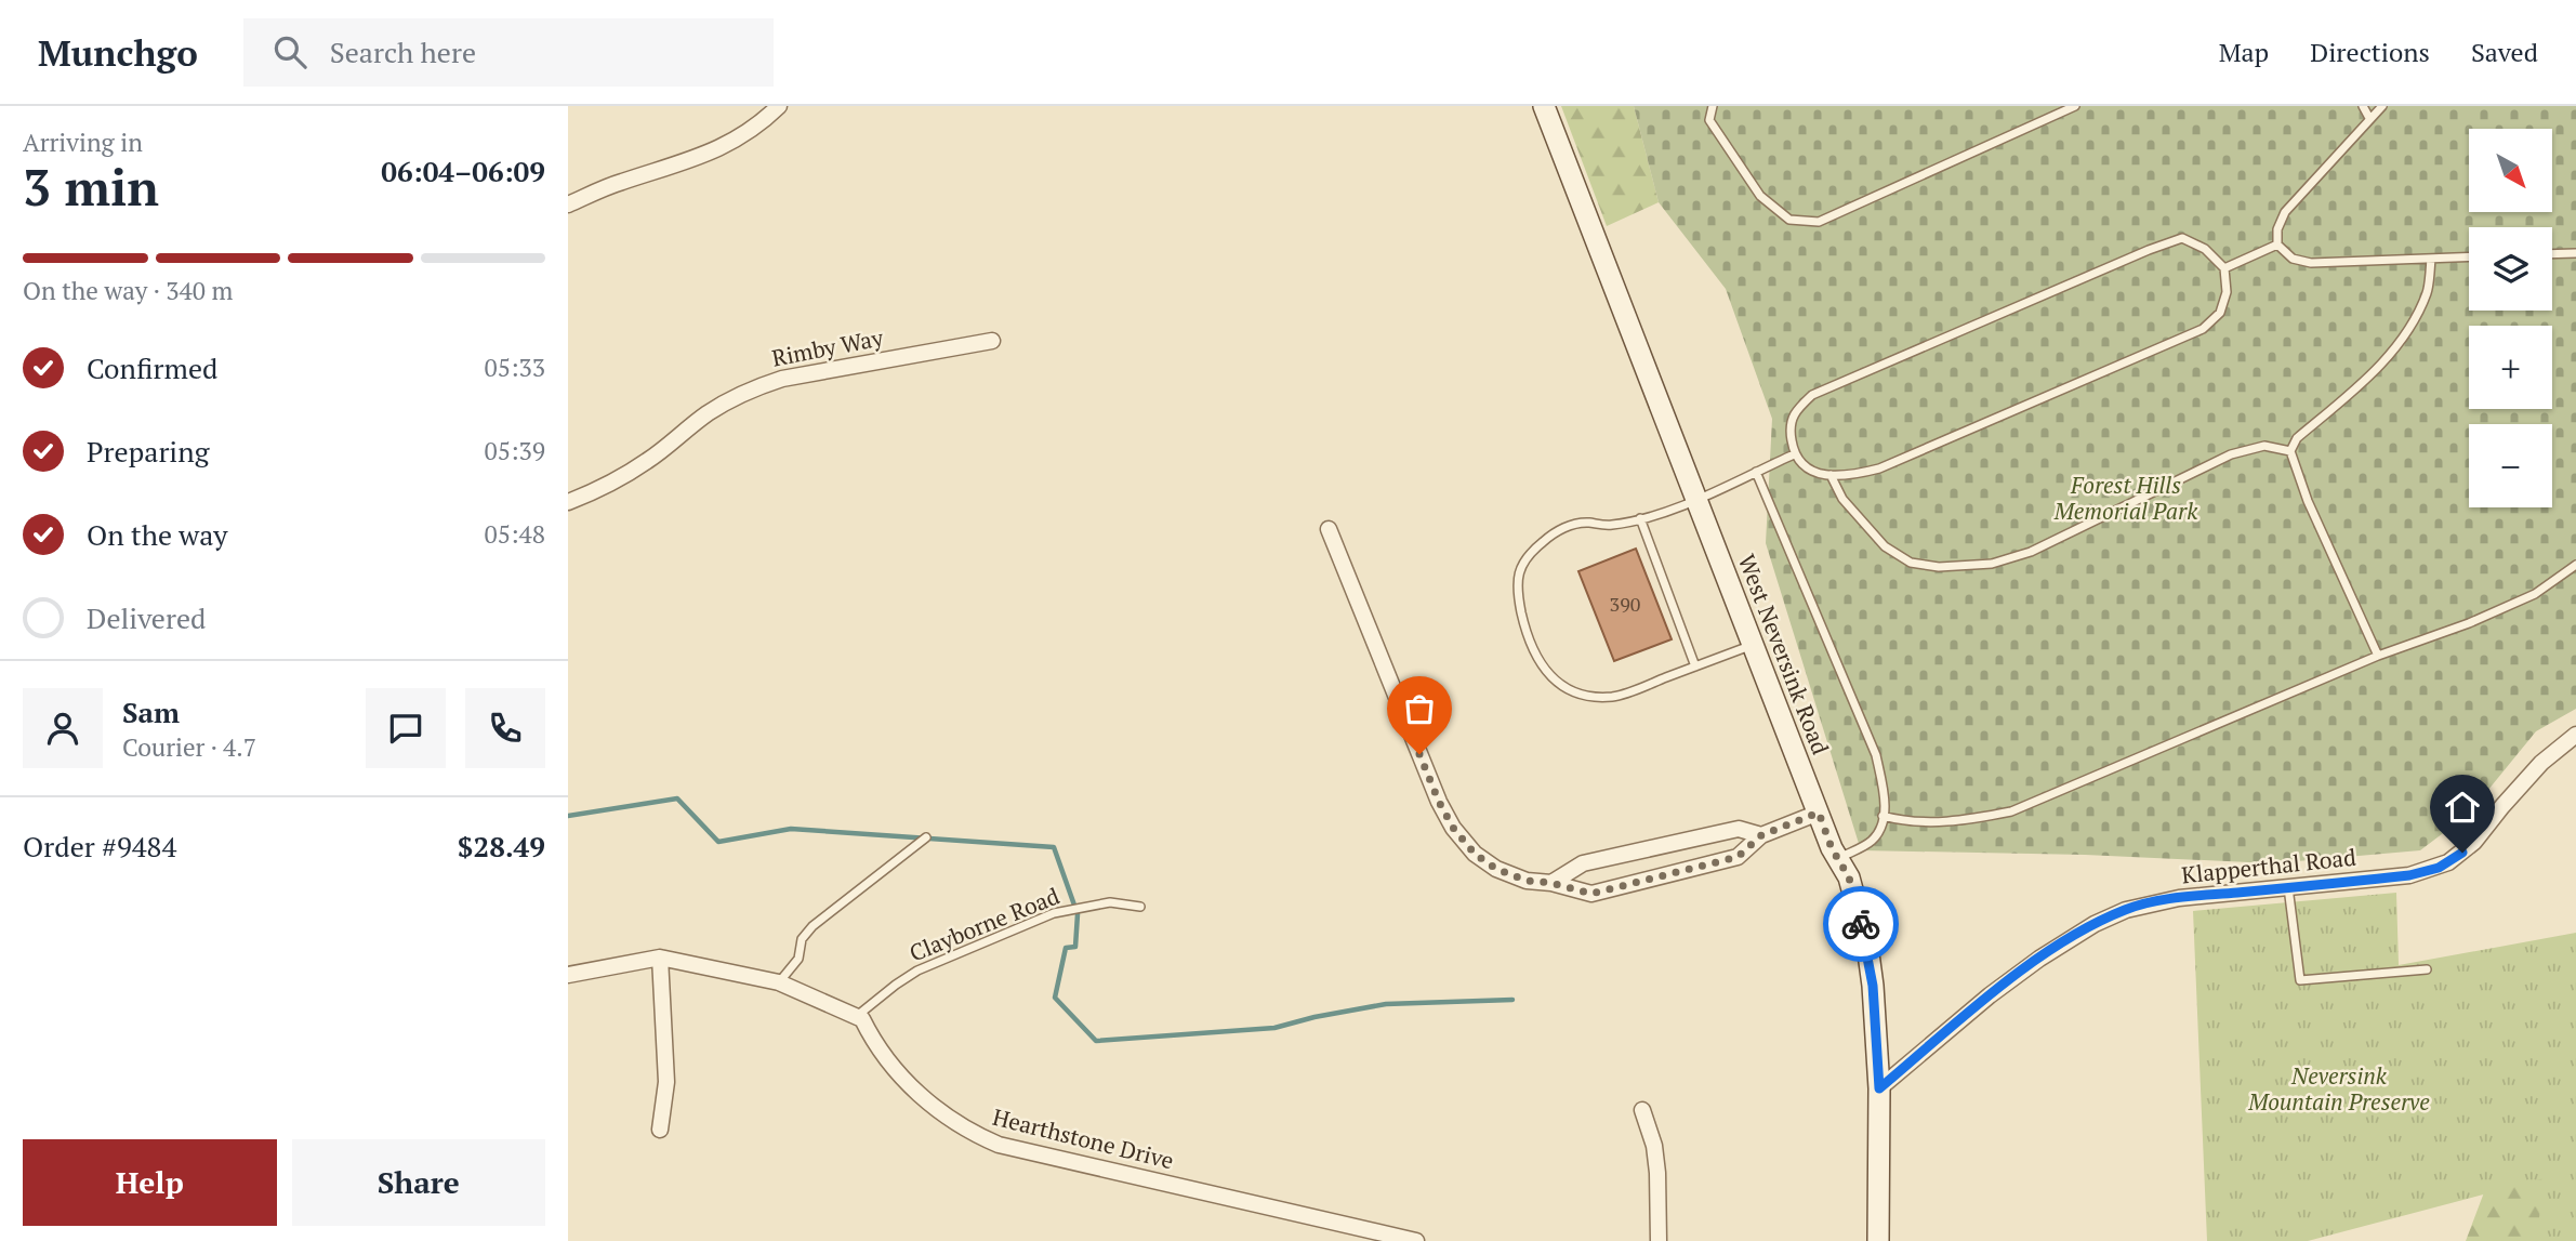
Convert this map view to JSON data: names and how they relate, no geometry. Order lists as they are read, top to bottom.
{
  "streets": {
    "street": [
      "Rimby Way",
      "West Neversink Road",
      "Klapperthal Road",
      "Hearthstone Drive"
    ],
    "lane": ["Clayborne Road"]
  },
  "crossings": [
    ["West Neversink Road", "Klapperthal Road"],
    ["Clayborne Road", "Hearthstone Drive"]
  ],
  "parks": ["Forest Hills Memorial Park", "Neversink Mountain Preserve"],
  "house_numbers": ["390"],
  "north": "bottom right",
  "page": {
    "header": "Munchgo",
    "search": "Search here",
    "nav": ["Map", "Directions", "Saved"],
    "heading": ["3 min", "Arriving in", "06:04–06:09"],
    "panel": [
      "Sam",
      "Courier · 4.7",
      "Order #9484",
      "$28.49"
    ],
    "map_buttons": ["+", "−"],
    "bar": "On the way · 340 m",
    "list": [
      ["Confirmed", "05:33"],
      ["Preparing", "05:39"],
      ["On the way", "05:48"],
      "Delivered"
    ],
    "buttons": ["Help", "Share"]
  }
}
